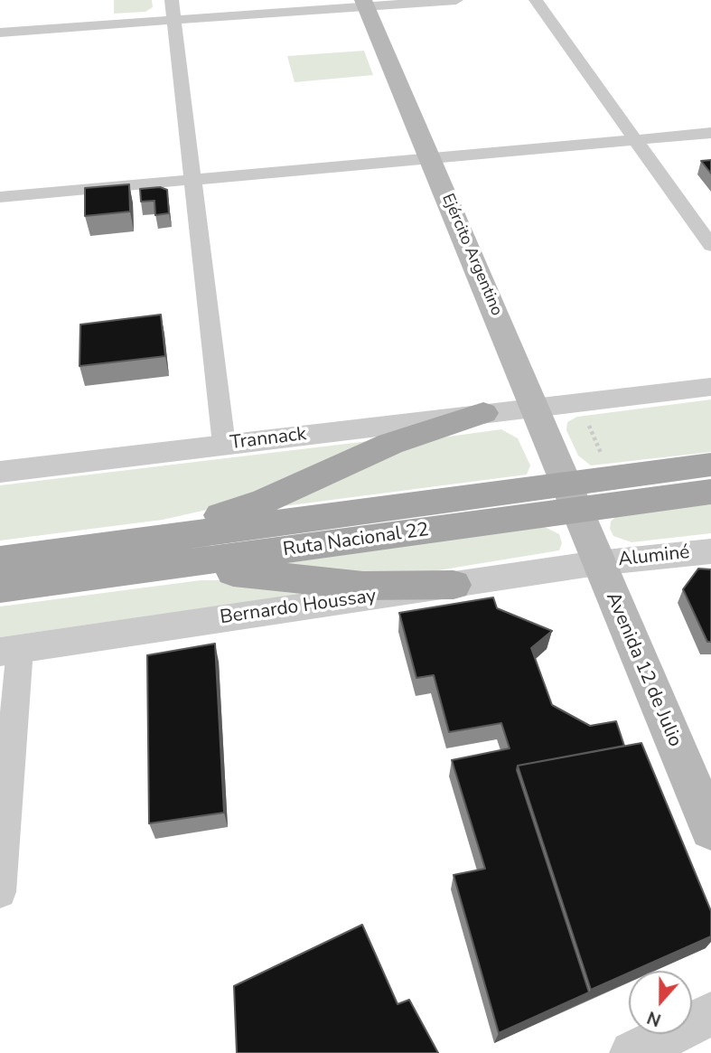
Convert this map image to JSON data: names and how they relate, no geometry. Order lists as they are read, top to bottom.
{
  "streets": {
    "main road": ["Ejército Argentino", "Ruta Nacional 22", "Avenida 12 de Julio"],
    "street": ["Trannack", "Aluminé", "Bernardo Houssay"]
  },
  "crossings": [
    ["Ejército Argentino", "Trannack"],
    ["Ejército Argentino", "Ruta Nacional 22"],
    ["Ejército Argentino", "Avenida 12 de Julio"],
    ["Ruta Nacional 22", "Avenida 12 de Julio"],
    ["Aluminé", "Bernardo Houssay"],
    ["Aluminé", "Avenida 12 de Julio"],
    ["Bernardo Houssay", "Avenida 12 de Julio"]
  ],
  "north": "bottom"
}
